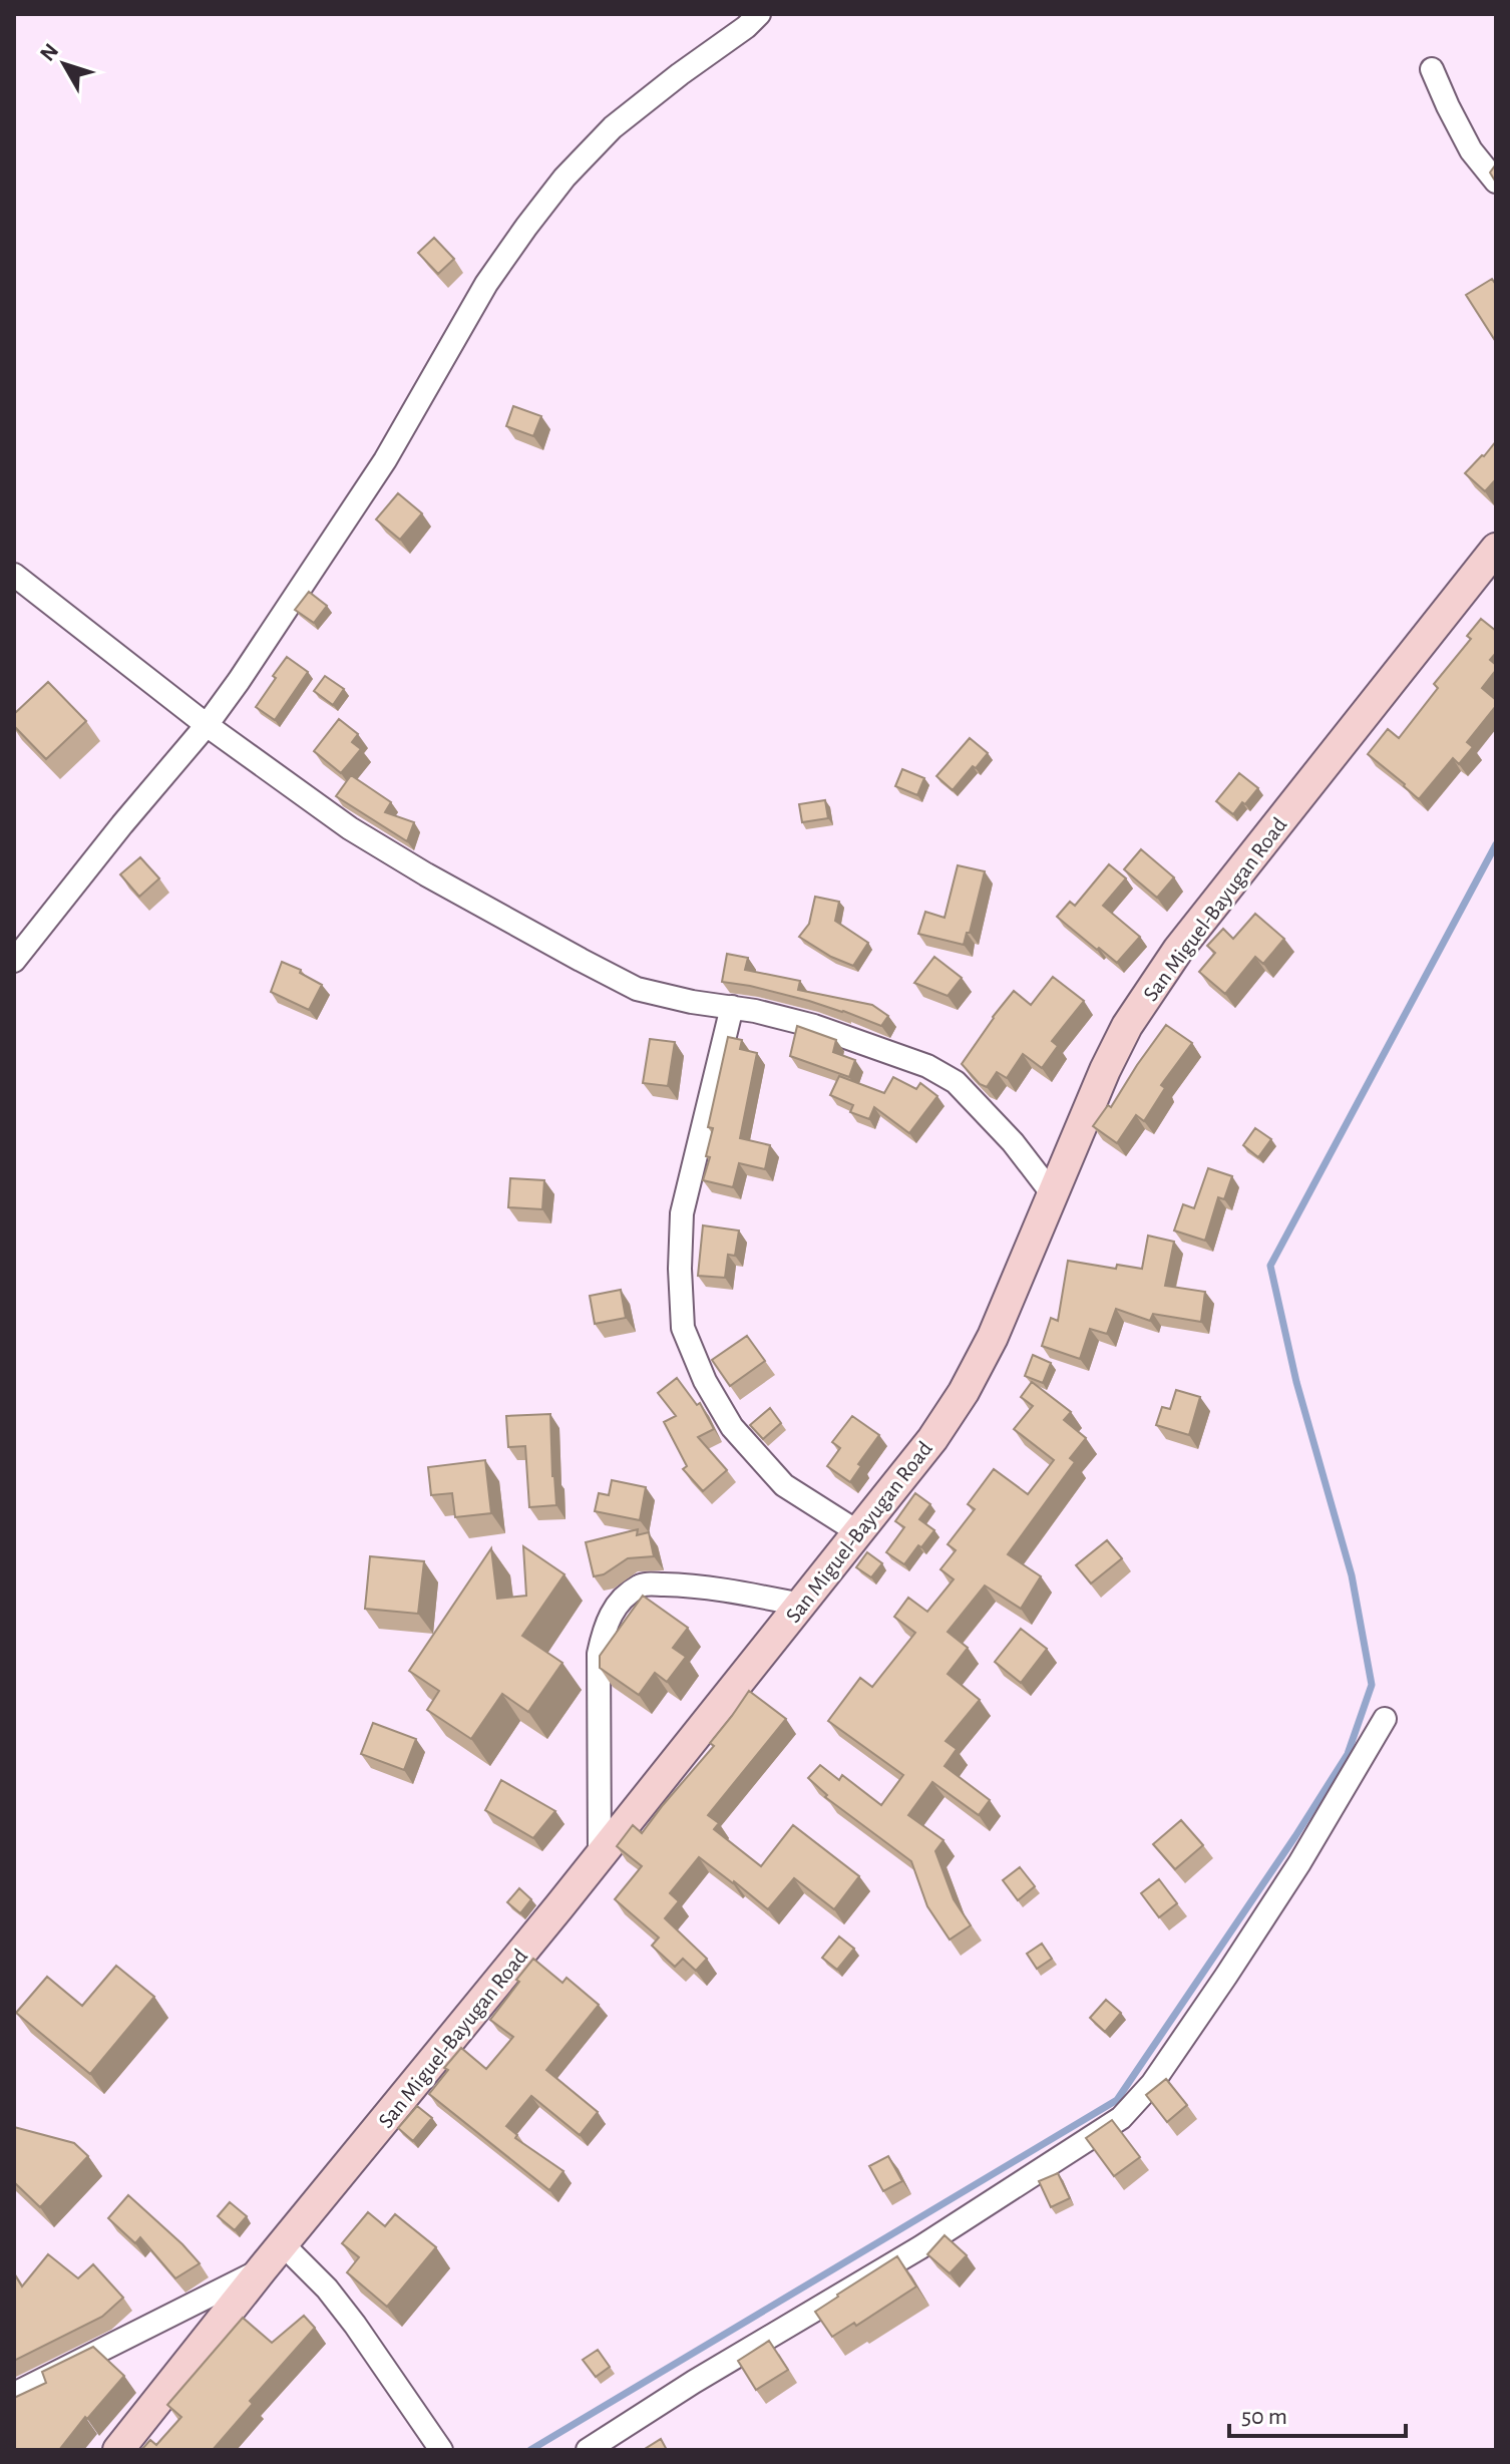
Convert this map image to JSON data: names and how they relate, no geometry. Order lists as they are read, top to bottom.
{
  "streets": {
    "main road": ["San Miguel-Bayugan Road"]
  },
  "scale_bar": "50 m",
  "north": "top left"
}
